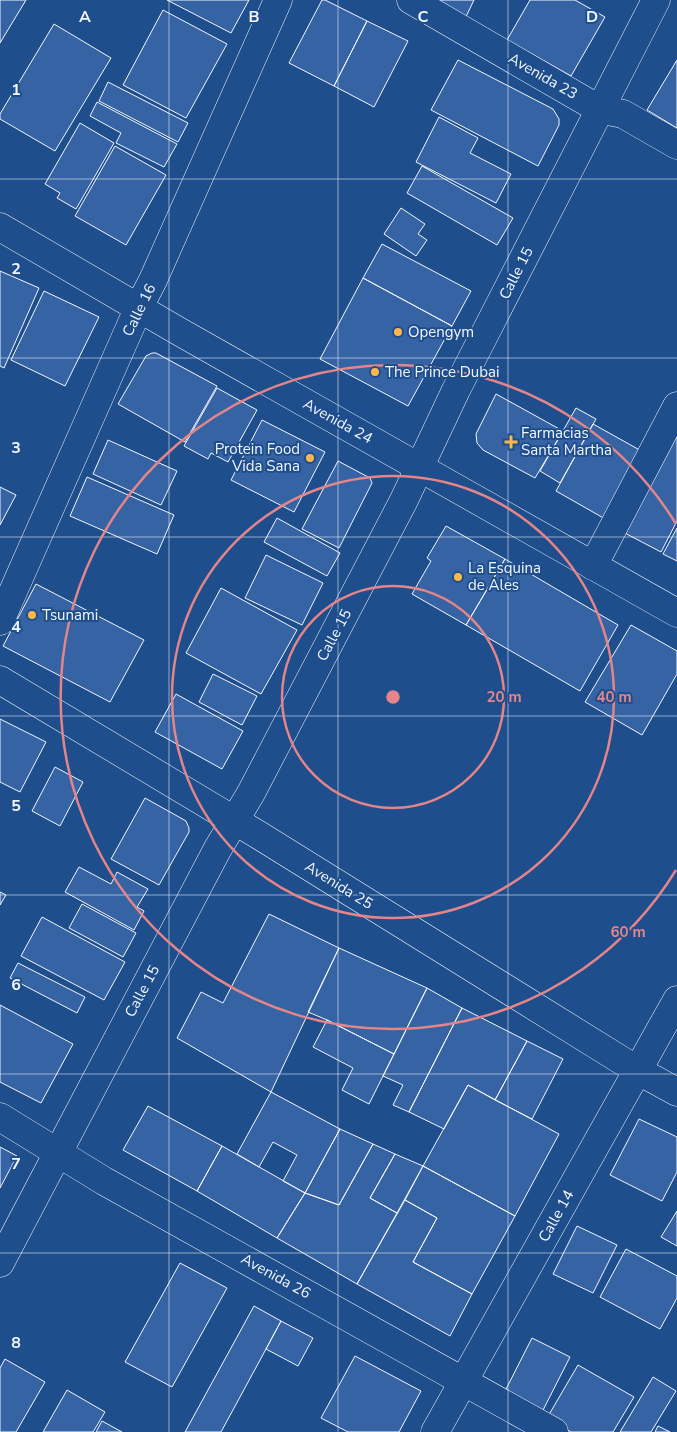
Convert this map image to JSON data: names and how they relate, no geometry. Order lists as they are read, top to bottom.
{
  "streets": {
    "street": [
      "Avenida 23",
      "Calle 15",
      "Calle 16",
      "Avenida 24",
      "Avenida 25",
      "Calle 14",
      "Avenida 26"
    ]
  },
  "crossings": [
    ["Avenida 23", "Calle 15"],
    ["Calle 15", "Avenida 24"],
    ["Calle 15", "Avenida 25"],
    ["Calle 15", "Avenida 26"],
    ["Calle 16", "Avenida 24"],
    ["Avenida 25", "Calle 14"],
    ["Calle 14", "Avenida 26"]
  ],
  "places": {
    "other": [
      "Opengym",
      "The Prince Dubai",
      "Protein Food Vida Sana",
      "La Esquina de Ales",
      "Tsunami"
    ],
    "health": ["Farmacias Santa Martha"]
  },
  "grid": {
    "columns": [
      "A",
      "B",
      "C",
      "D"
    ],
    "rows": [
      "1",
      "2",
      "3",
      "4",
      "5",
      "6",
      "7",
      "8"
    ]
  },
  "rings": ["20 m", "40 m", "60 m"]
}
